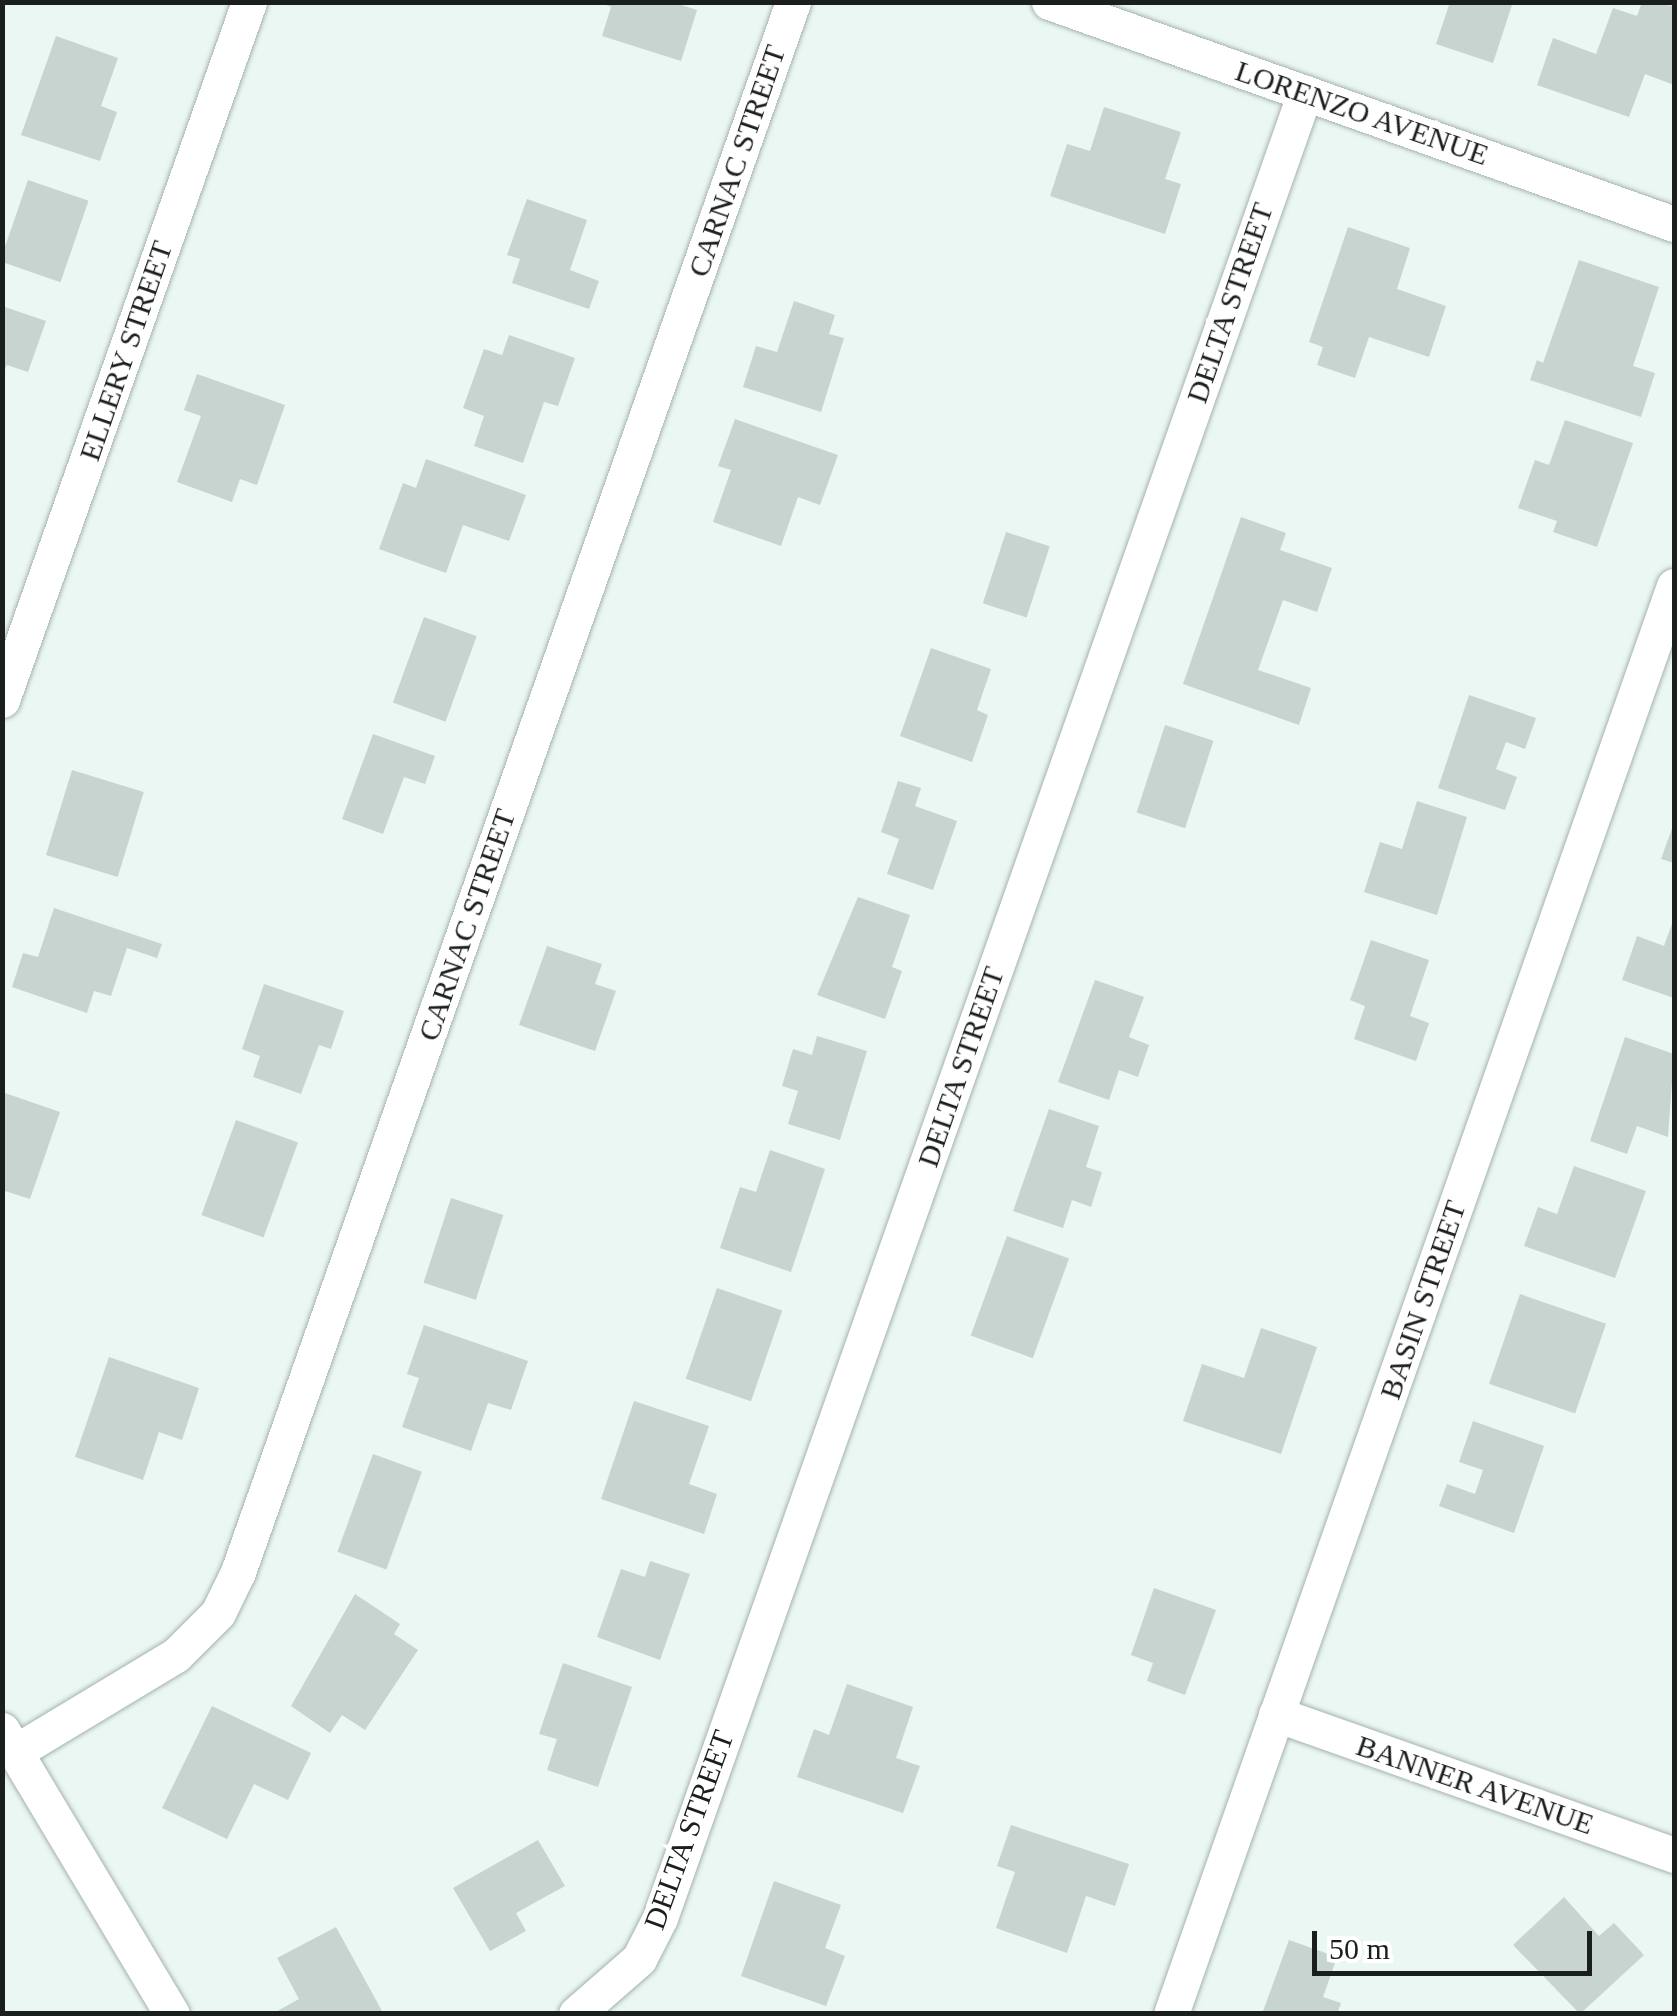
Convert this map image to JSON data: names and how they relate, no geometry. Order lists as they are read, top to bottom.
{
  "streets": {
    "street": [
      "LORENZO AVENUE",
      "CARNAC STREET",
      "DELTA STREET",
      "ELLERY STREET",
      "BASIN STREET",
      "BANNER AVENUE"
    ]
  },
  "crossings": [
    ["LORENZO AVENUE", "DELTA STREET"],
    ["BASIN STREET", "BANNER AVENUE"]
  ],
  "scale_bar": "50 m"
}
